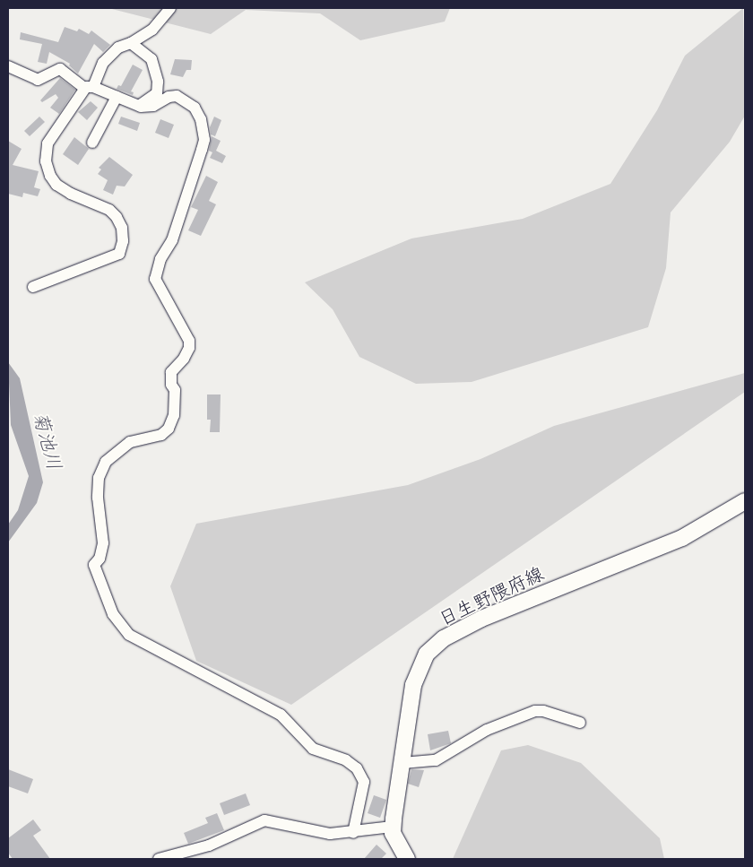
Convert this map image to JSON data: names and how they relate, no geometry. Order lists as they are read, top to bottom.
{
  "streets": {
    "main road": ["日生野隈府線"]
  },
  "water": ["菊池川"]
}
